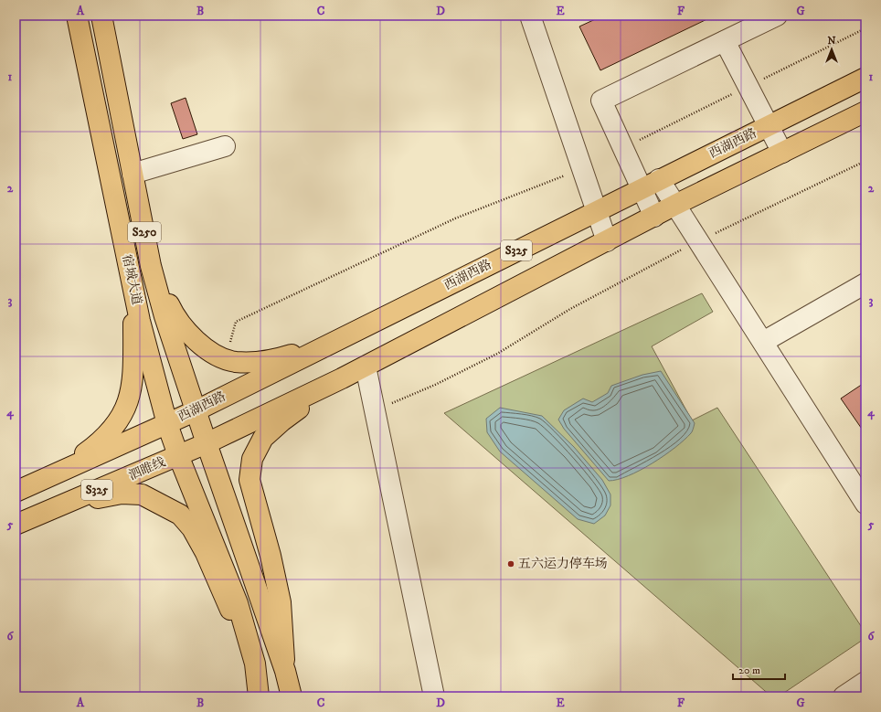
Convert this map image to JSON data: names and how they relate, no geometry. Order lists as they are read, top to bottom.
{
  "streets": {
    "main road": [
      "西湖西路",
      "S250",
      "S325",
      "宿城大道",
      "泗睢线"
    ]
  },
  "crossings": [
    ["西湖西路", "S325"],
    ["西湖西路", "宿城大道"],
    ["S325", "宿城大道"],
    ["S325", "泗睢线"],
    ["宿城大道", "泗睢线"]
  ],
  "places": ["五六运力停车场"],
  "scale_bar": "20 m",
  "north": "top",
  "grid": {
    "columns": [
      "A",
      "B",
      "C",
      "D",
      "E",
      "F",
      "G"
    ],
    "rows": [
      "1",
      "2",
      "3",
      "4",
      "5",
      "6"
    ]
  }
}
